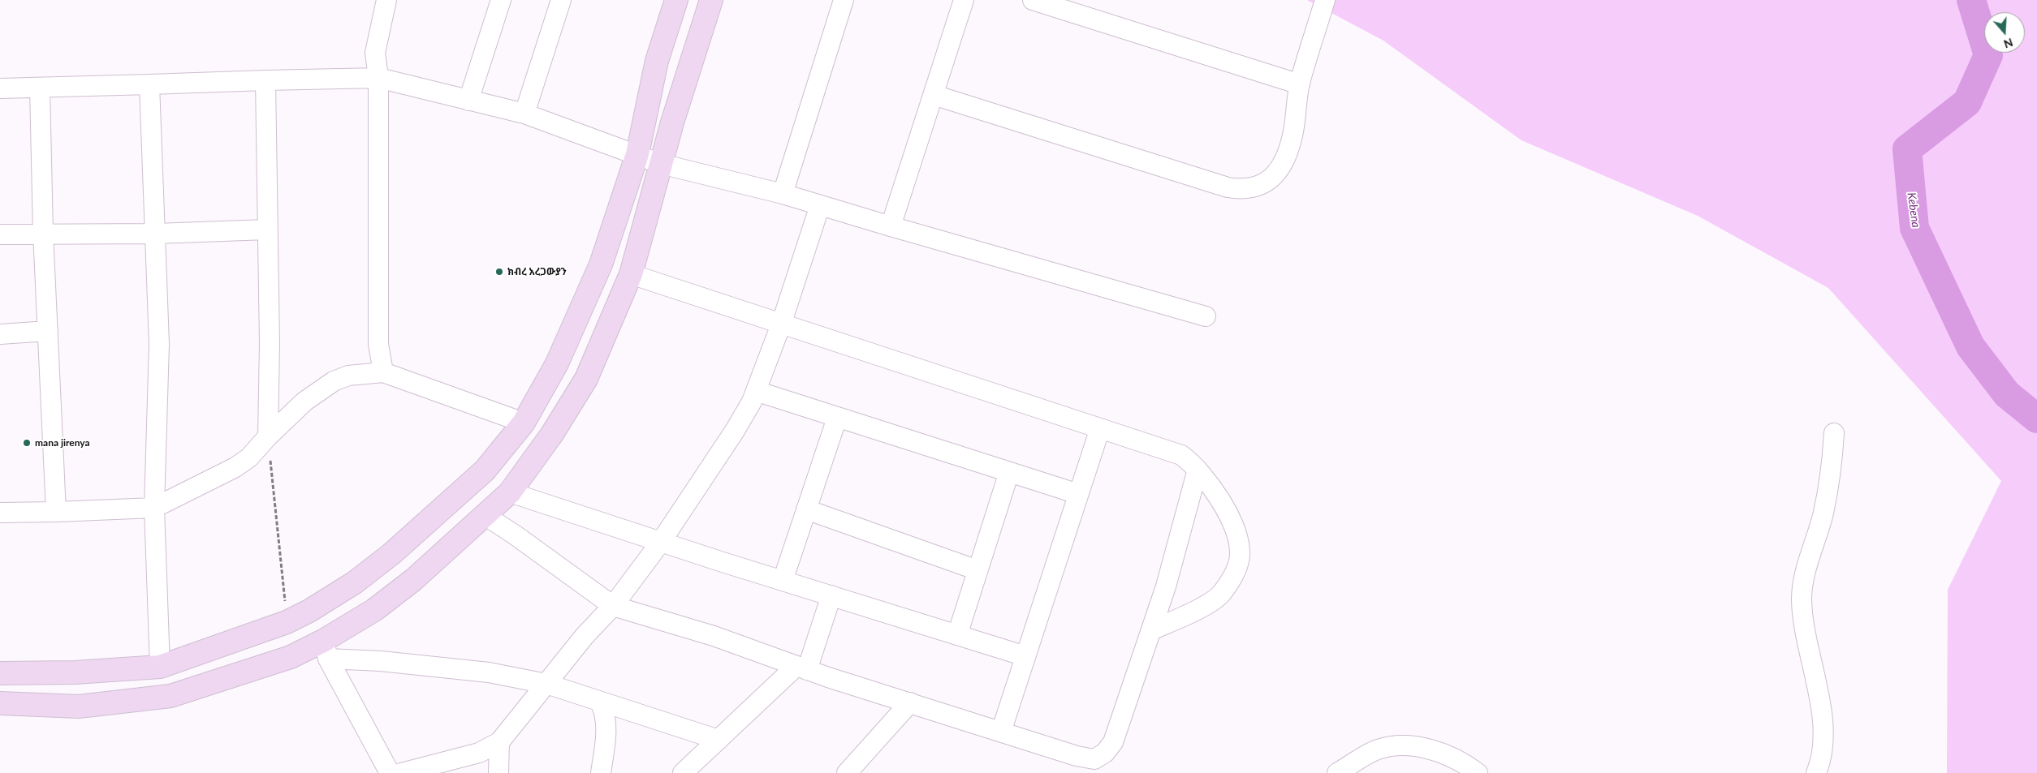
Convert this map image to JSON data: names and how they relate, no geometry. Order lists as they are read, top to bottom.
{
  "water": ["Kebena"],
  "places": ["ክብረ አረጋውያን", "mana jirenya"],
  "north": "bottom"
}
